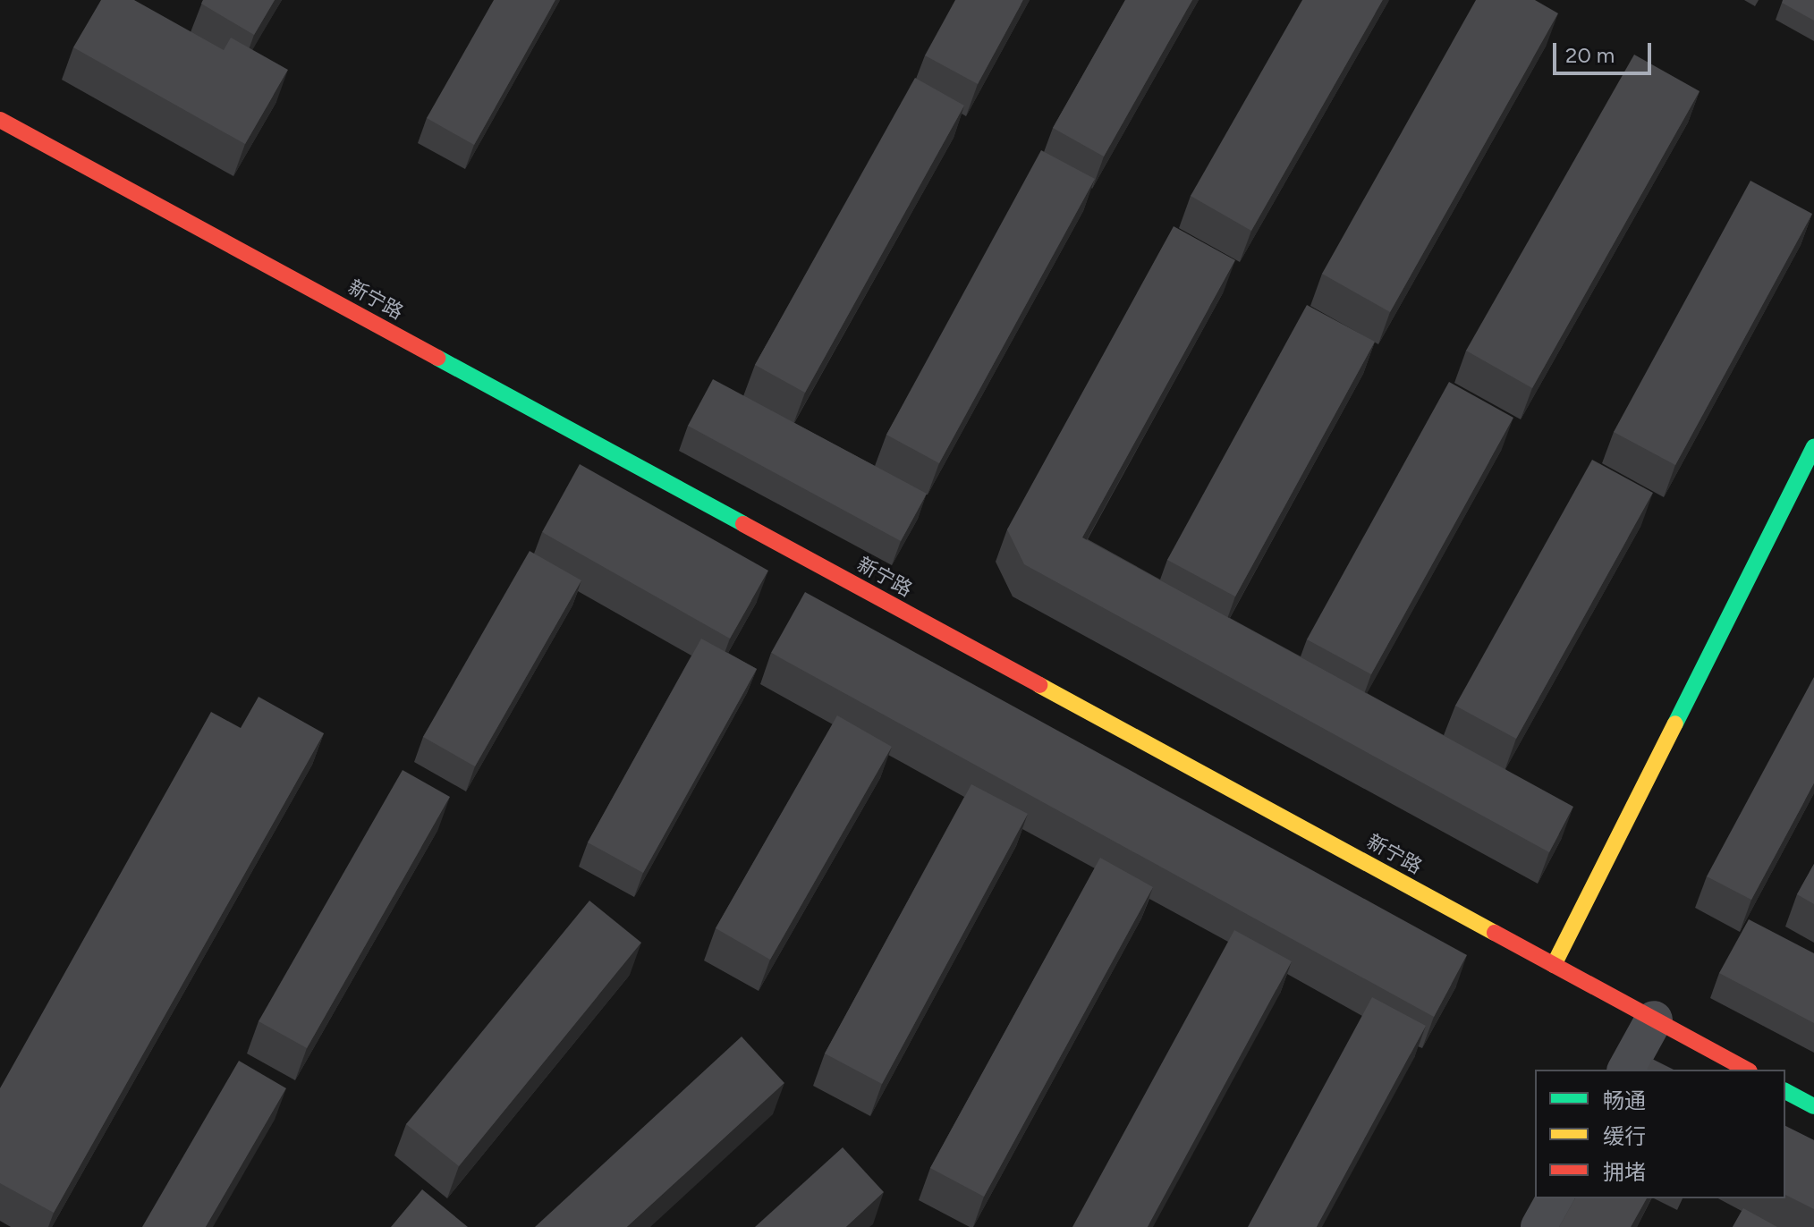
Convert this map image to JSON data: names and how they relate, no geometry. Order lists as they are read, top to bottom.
{
  "streets": {
    "street": ["新宁路"]
  },
  "legend": ["畅通", "缓行", "拥堵"],
  "scale_bar": "20 m"
}
